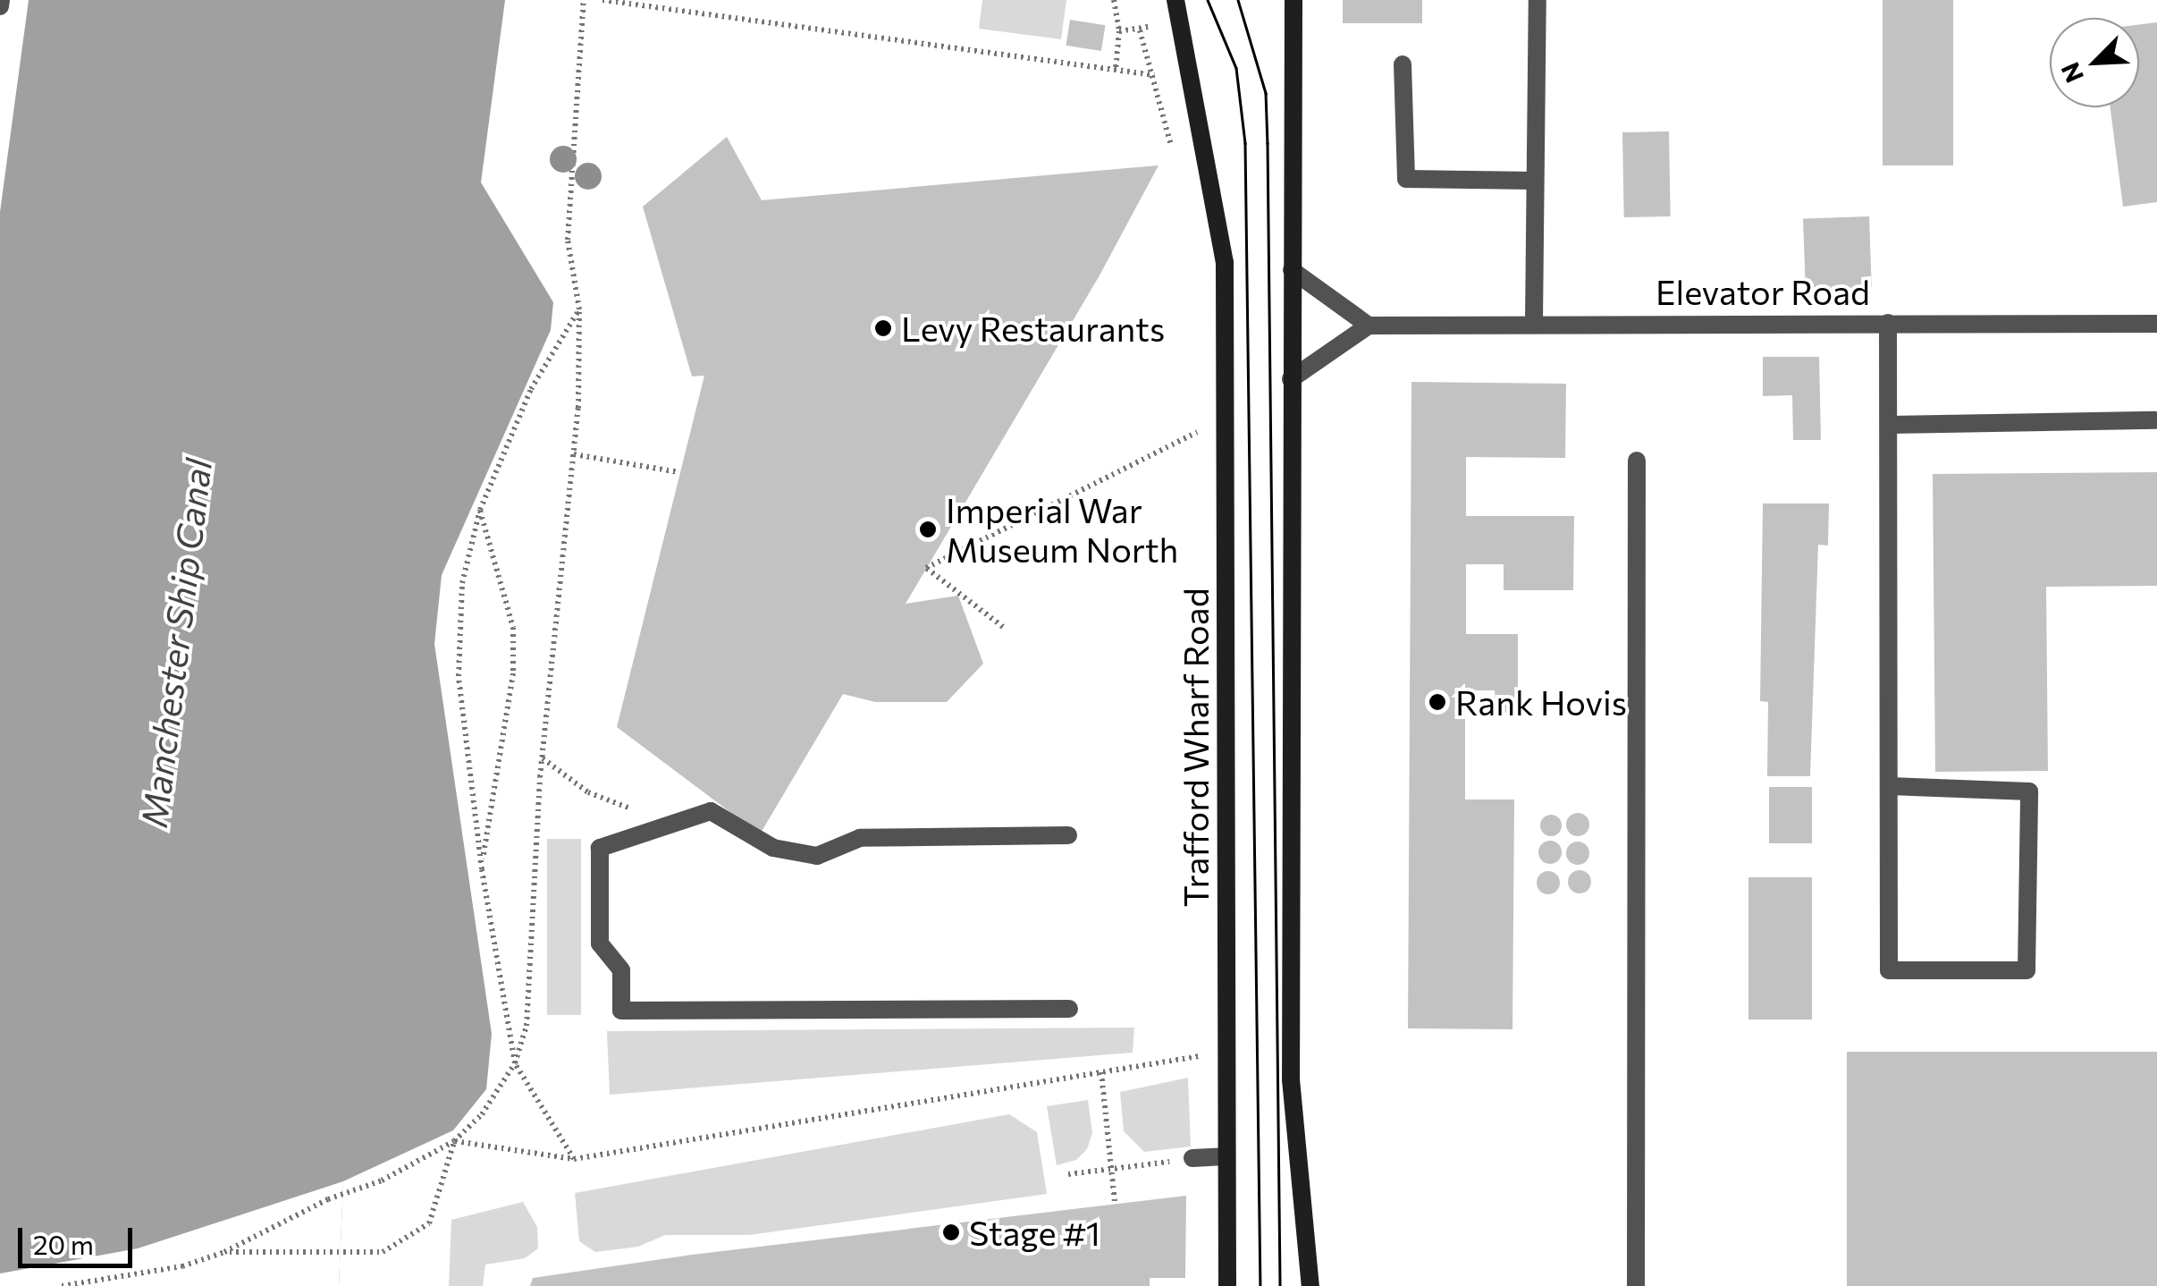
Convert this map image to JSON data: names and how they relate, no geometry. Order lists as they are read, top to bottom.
{
  "streets": {
    "street": ["Elevator Road", "Trafford Wharf Road"]
  },
  "water": ["Manchester Ship Canal"],
  "places": [
    "Levy Restaurants",
    "Imperial War Museum North",
    "Rank Hovis",
    "Stage #1"
  ],
  "scale_bar": "20 m",
  "north": "bottom left"
}
